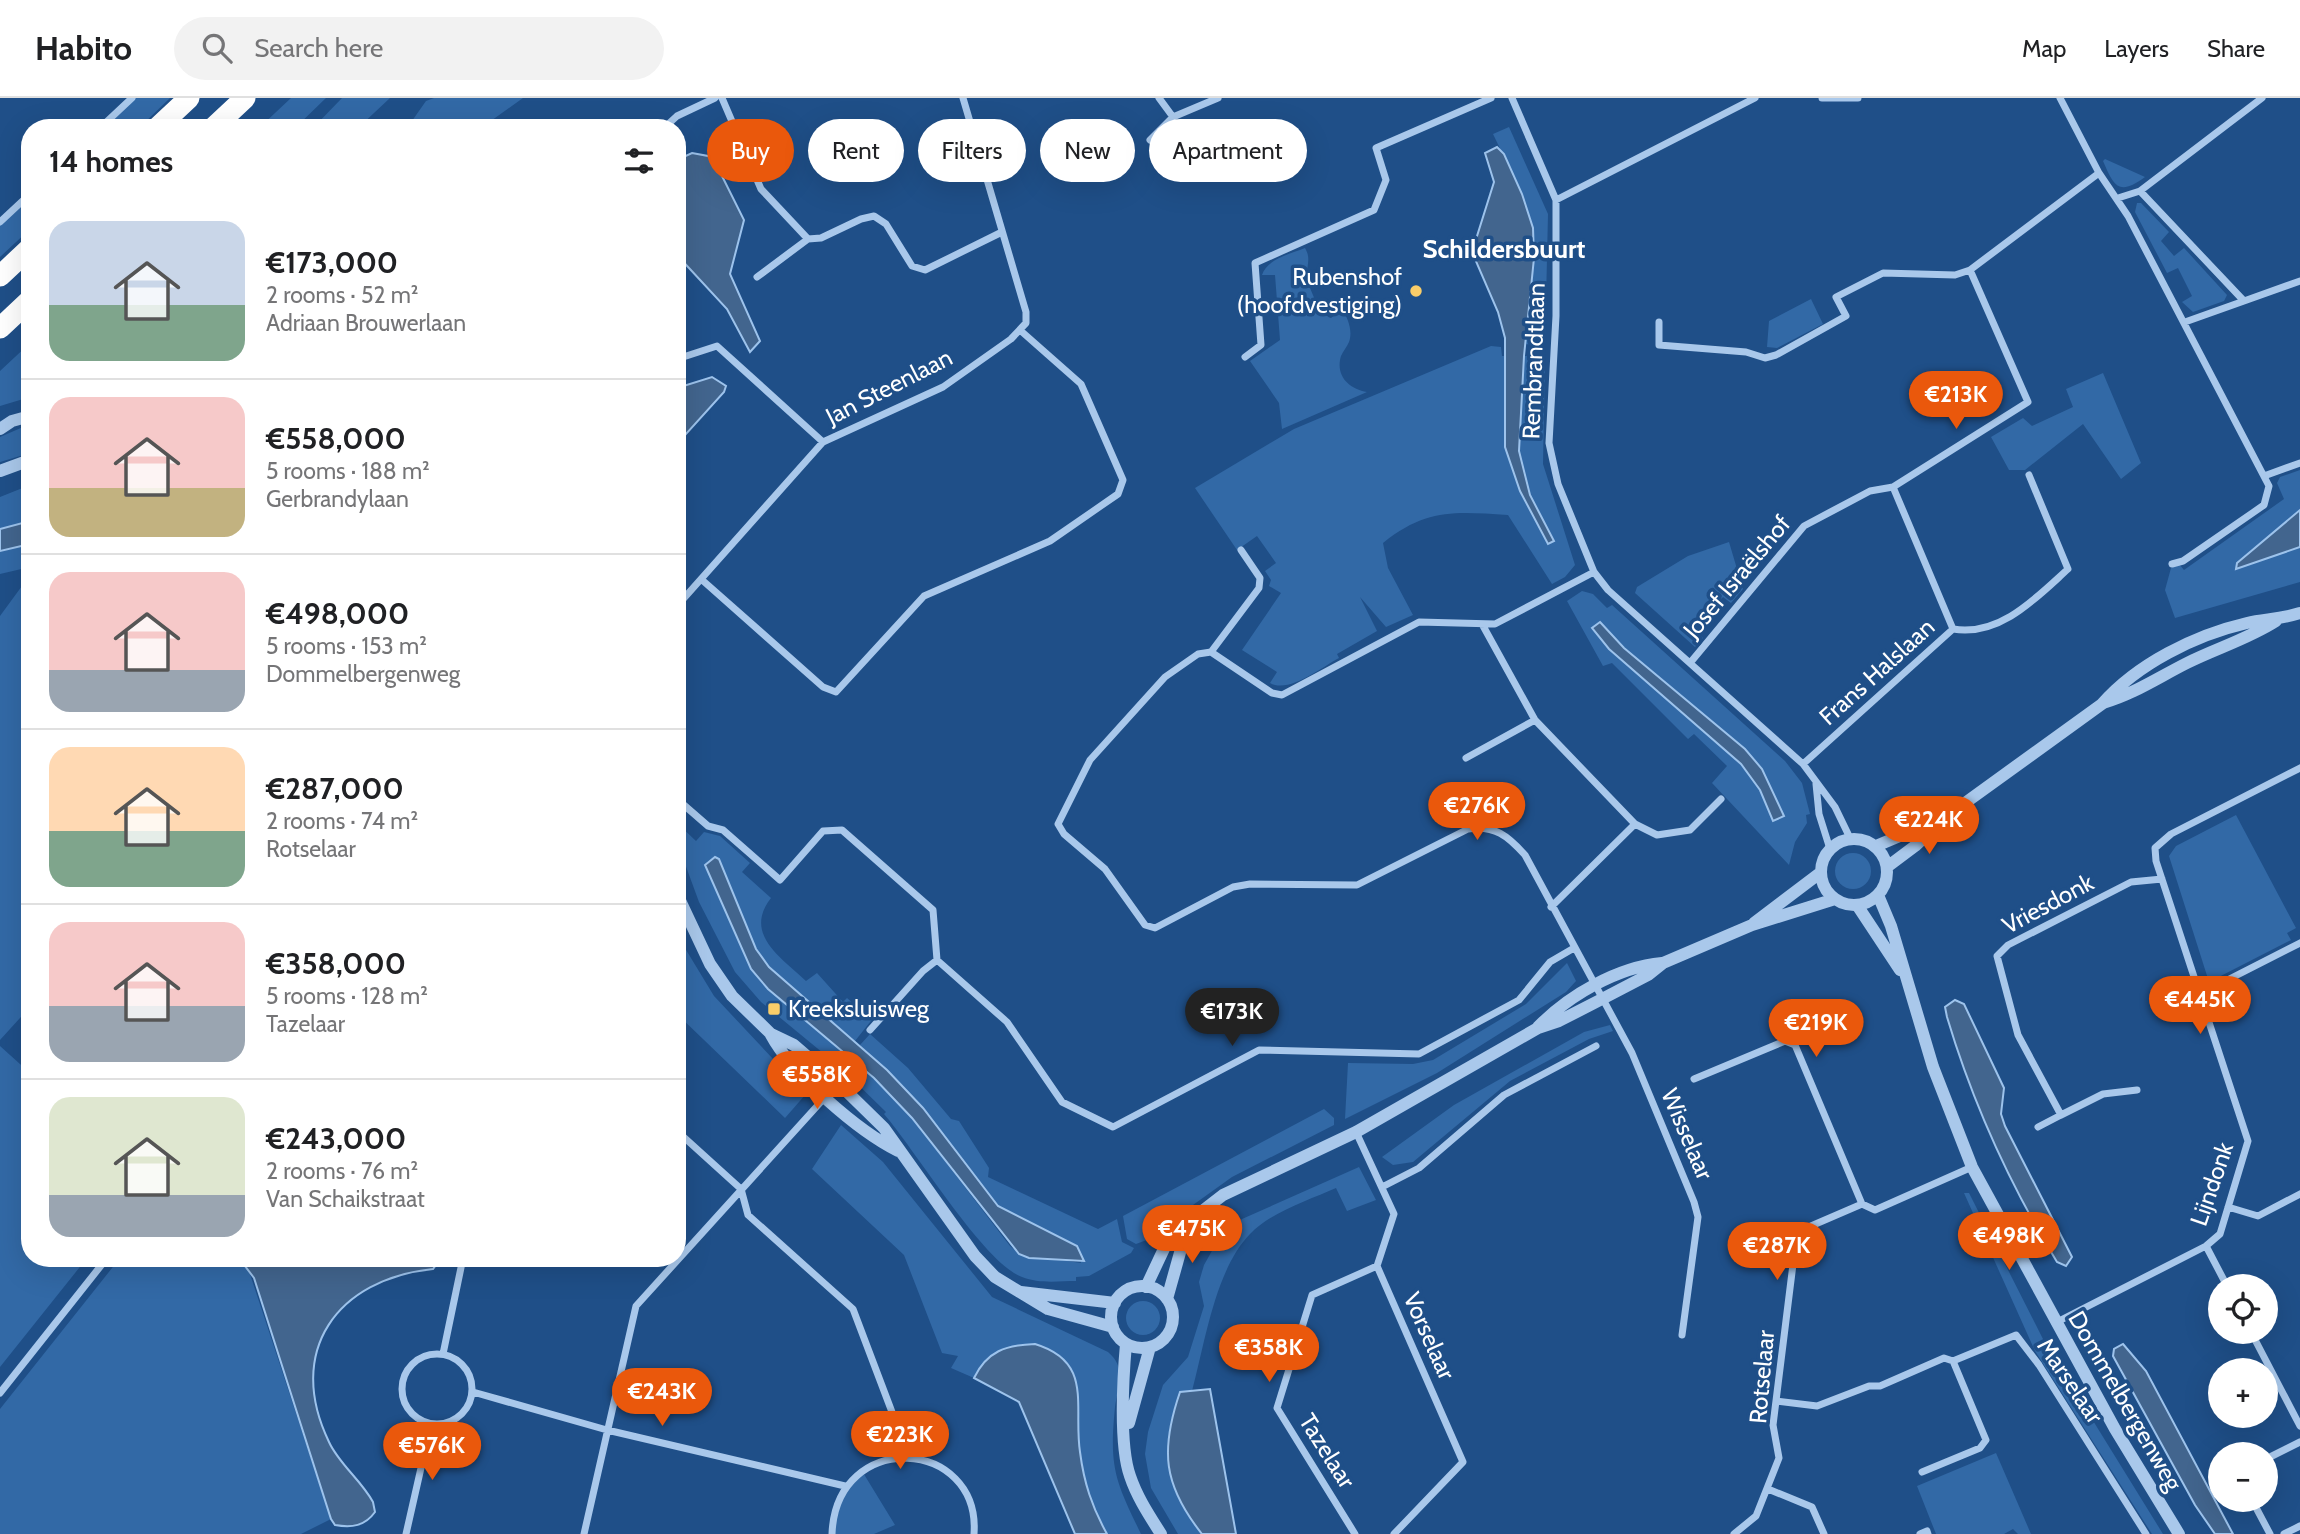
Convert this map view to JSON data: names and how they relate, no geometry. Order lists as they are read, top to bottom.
{
  "streets": {
    "street": [
      "Rembrandtlaan",
      "Jan Steenlaan",
      "Josef Israëlshof",
      "Frans Halslaan",
      "Vriesdonk",
      "Wisselaar",
      "Lijndonk",
      "Vorselaar",
      "Rotselaar",
      "Marselaar",
      "Dommelbergenweg",
      "Tazelaar"
    ]
  },
  "crossings": [
    ["Rembrandtlaan", "Josef Israëlshof"],
    ["Rembrandtlaan", "Frans Halslaan"],
    ["Rembrandtlaan", "Dommelbergenweg"],
    ["Josef Israëlshof", "Frans Halslaan"],
    ["Vriesdonk", "Lijndonk"],
    ["Lijndonk", "Dommelbergenweg"],
    ["Vorselaar", "Tazelaar"],
    ["Rotselaar", "Dommelbergenweg"]
  ],
  "districts": ["Schildersbuurt"],
  "places": {
    "other": ["Rubenshof (hoofdvestiging)"],
    "transit": ["Kreeksluisweg"]
  },
  "page": {
    "header": "Habito",
    "search": "Search here",
    "nav": ["Map", "Layers", "Share"],
    "chip": [
      "Buy",
      "Rent",
      "Filters",
      "New",
      "Apartment"
    ],
    "heading": "14 homes",
    "list": [
      {
        "name": "€173,000",
        "note": "2 rooms · 52 m² · Adriaan Brouwerlaan"
      },
      {
        "name": "€558,000",
        "note": "5 rooms · 188 m² · Gerbrandylaan"
      },
      {
        "name": "€498,000",
        "note": "5 rooms · 153 m² · Dommelbergenweg"
      },
      {
        "name": "€287,000",
        "note": "2 rooms · 74 m² · Rotselaar"
      },
      {
        "name": "€358,000",
        "note": "5 rooms · 128 m² · Tazelaar"
      },
      {
        "name": "€243,000",
        "note": "2 rooms · 76 m² · Van Schaikstraat"
      }
    ],
    "price": [
      "€213K",
      "€276K",
      "€224K",
      "€445K",
      "€173K",
      "€219K",
      "€558K",
      "€475K",
      "€498K",
      "€287K",
      "€358K",
      "€243K",
      "€223K",
      "€576K"
    ],
    "map_buttons": ["+", "−"]
  }
}
